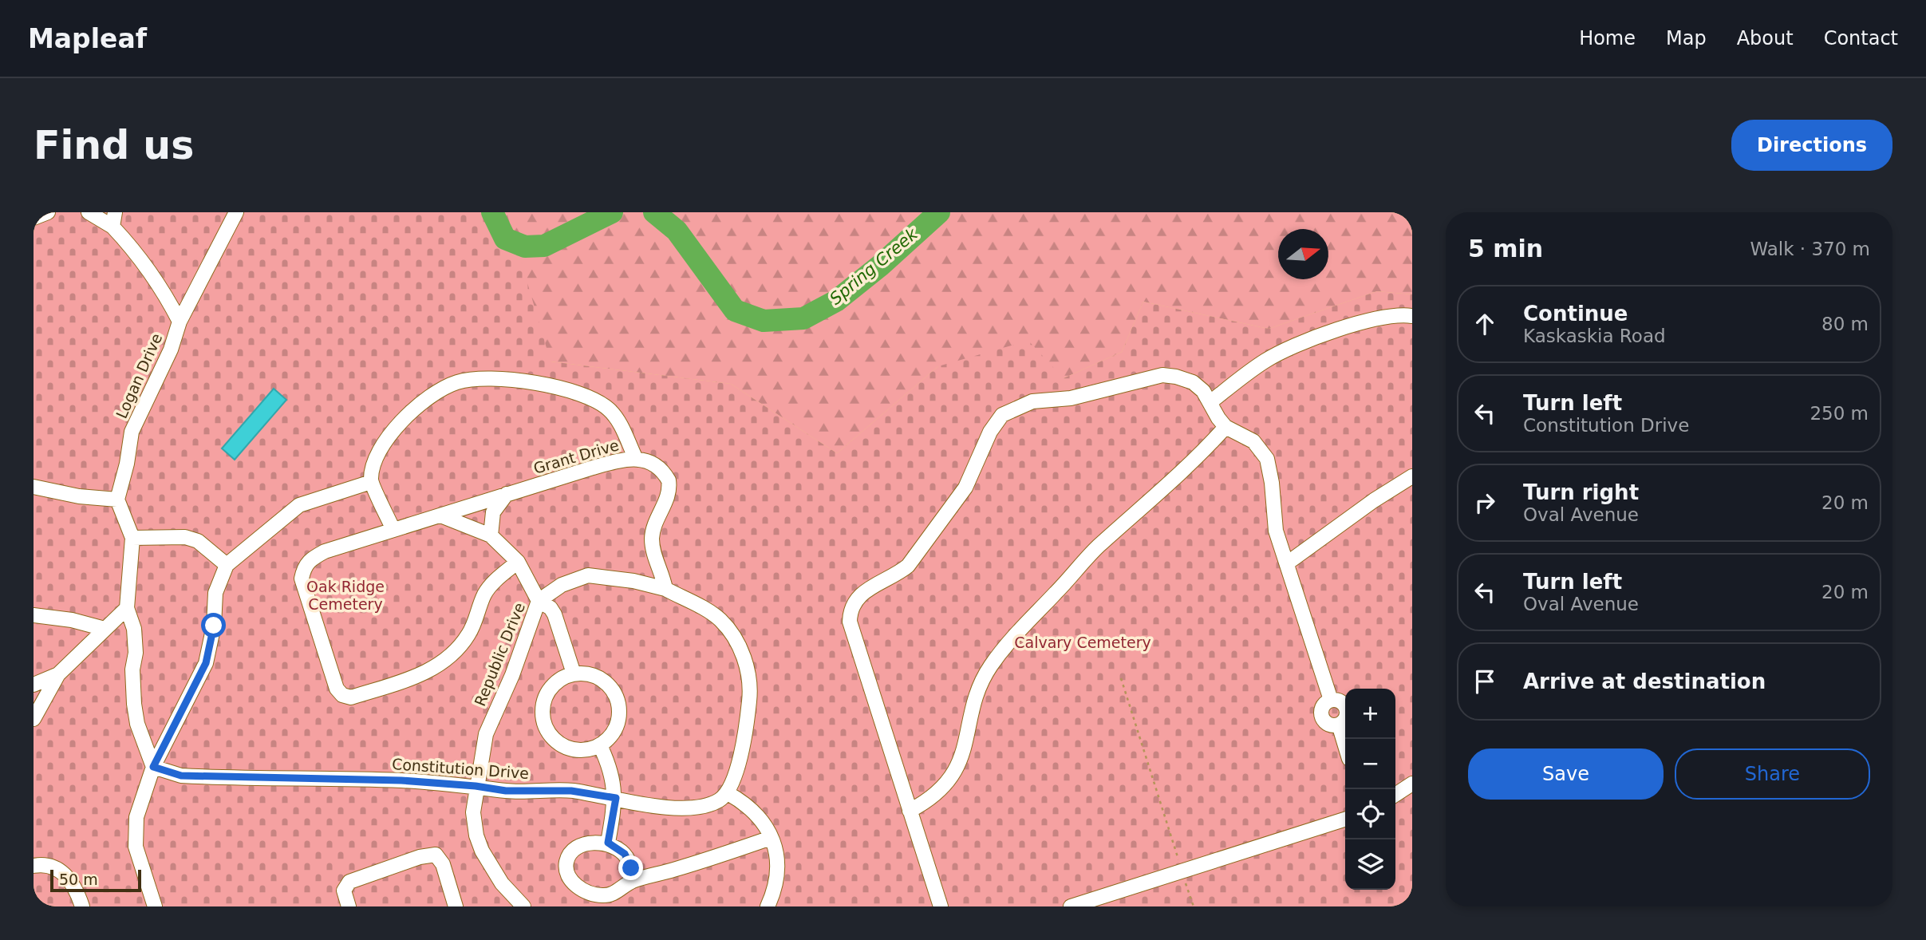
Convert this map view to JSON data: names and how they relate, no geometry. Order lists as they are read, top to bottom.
{
  "streets": {
    "lane": [
      "Logan Drive",
      "Grant Drive",
      "Republic Drive",
      "Constitution Drive"
    ]
  },
  "crossings": [
    ["Grant Drive", "Republic Drive"],
    ["Republic Drive", "Constitution Drive"]
  ],
  "water": ["Spring Creek"],
  "parks": ["Oak Ridge Cemetery", "Calvary Cemetery"],
  "scale_bar": "50 m",
  "north": "right",
  "page": {
    "header": "Mapleaf",
    "nav": [
      "Home",
      "Map",
      "About",
      "Contact"
    ],
    "buttons": [
      "Directions",
      ["Save", "Share"]
    ],
    "title": "Find us",
    "heading": ["5 min", "Walk · 370 m"],
    "list": [
      ["Continue", "Kaskaskia Road", "80 m"],
      ["Turn left", "Constitution Drive", "250 m"],
      ["Turn right", "Oval Avenue", "20 m"],
      ["Turn left", "Oval Avenue", "20 m"],
      "Arrive at destination"
    ],
    "map_buttons": ["+", "−"],
    "scale": "50 m"
  }
}
